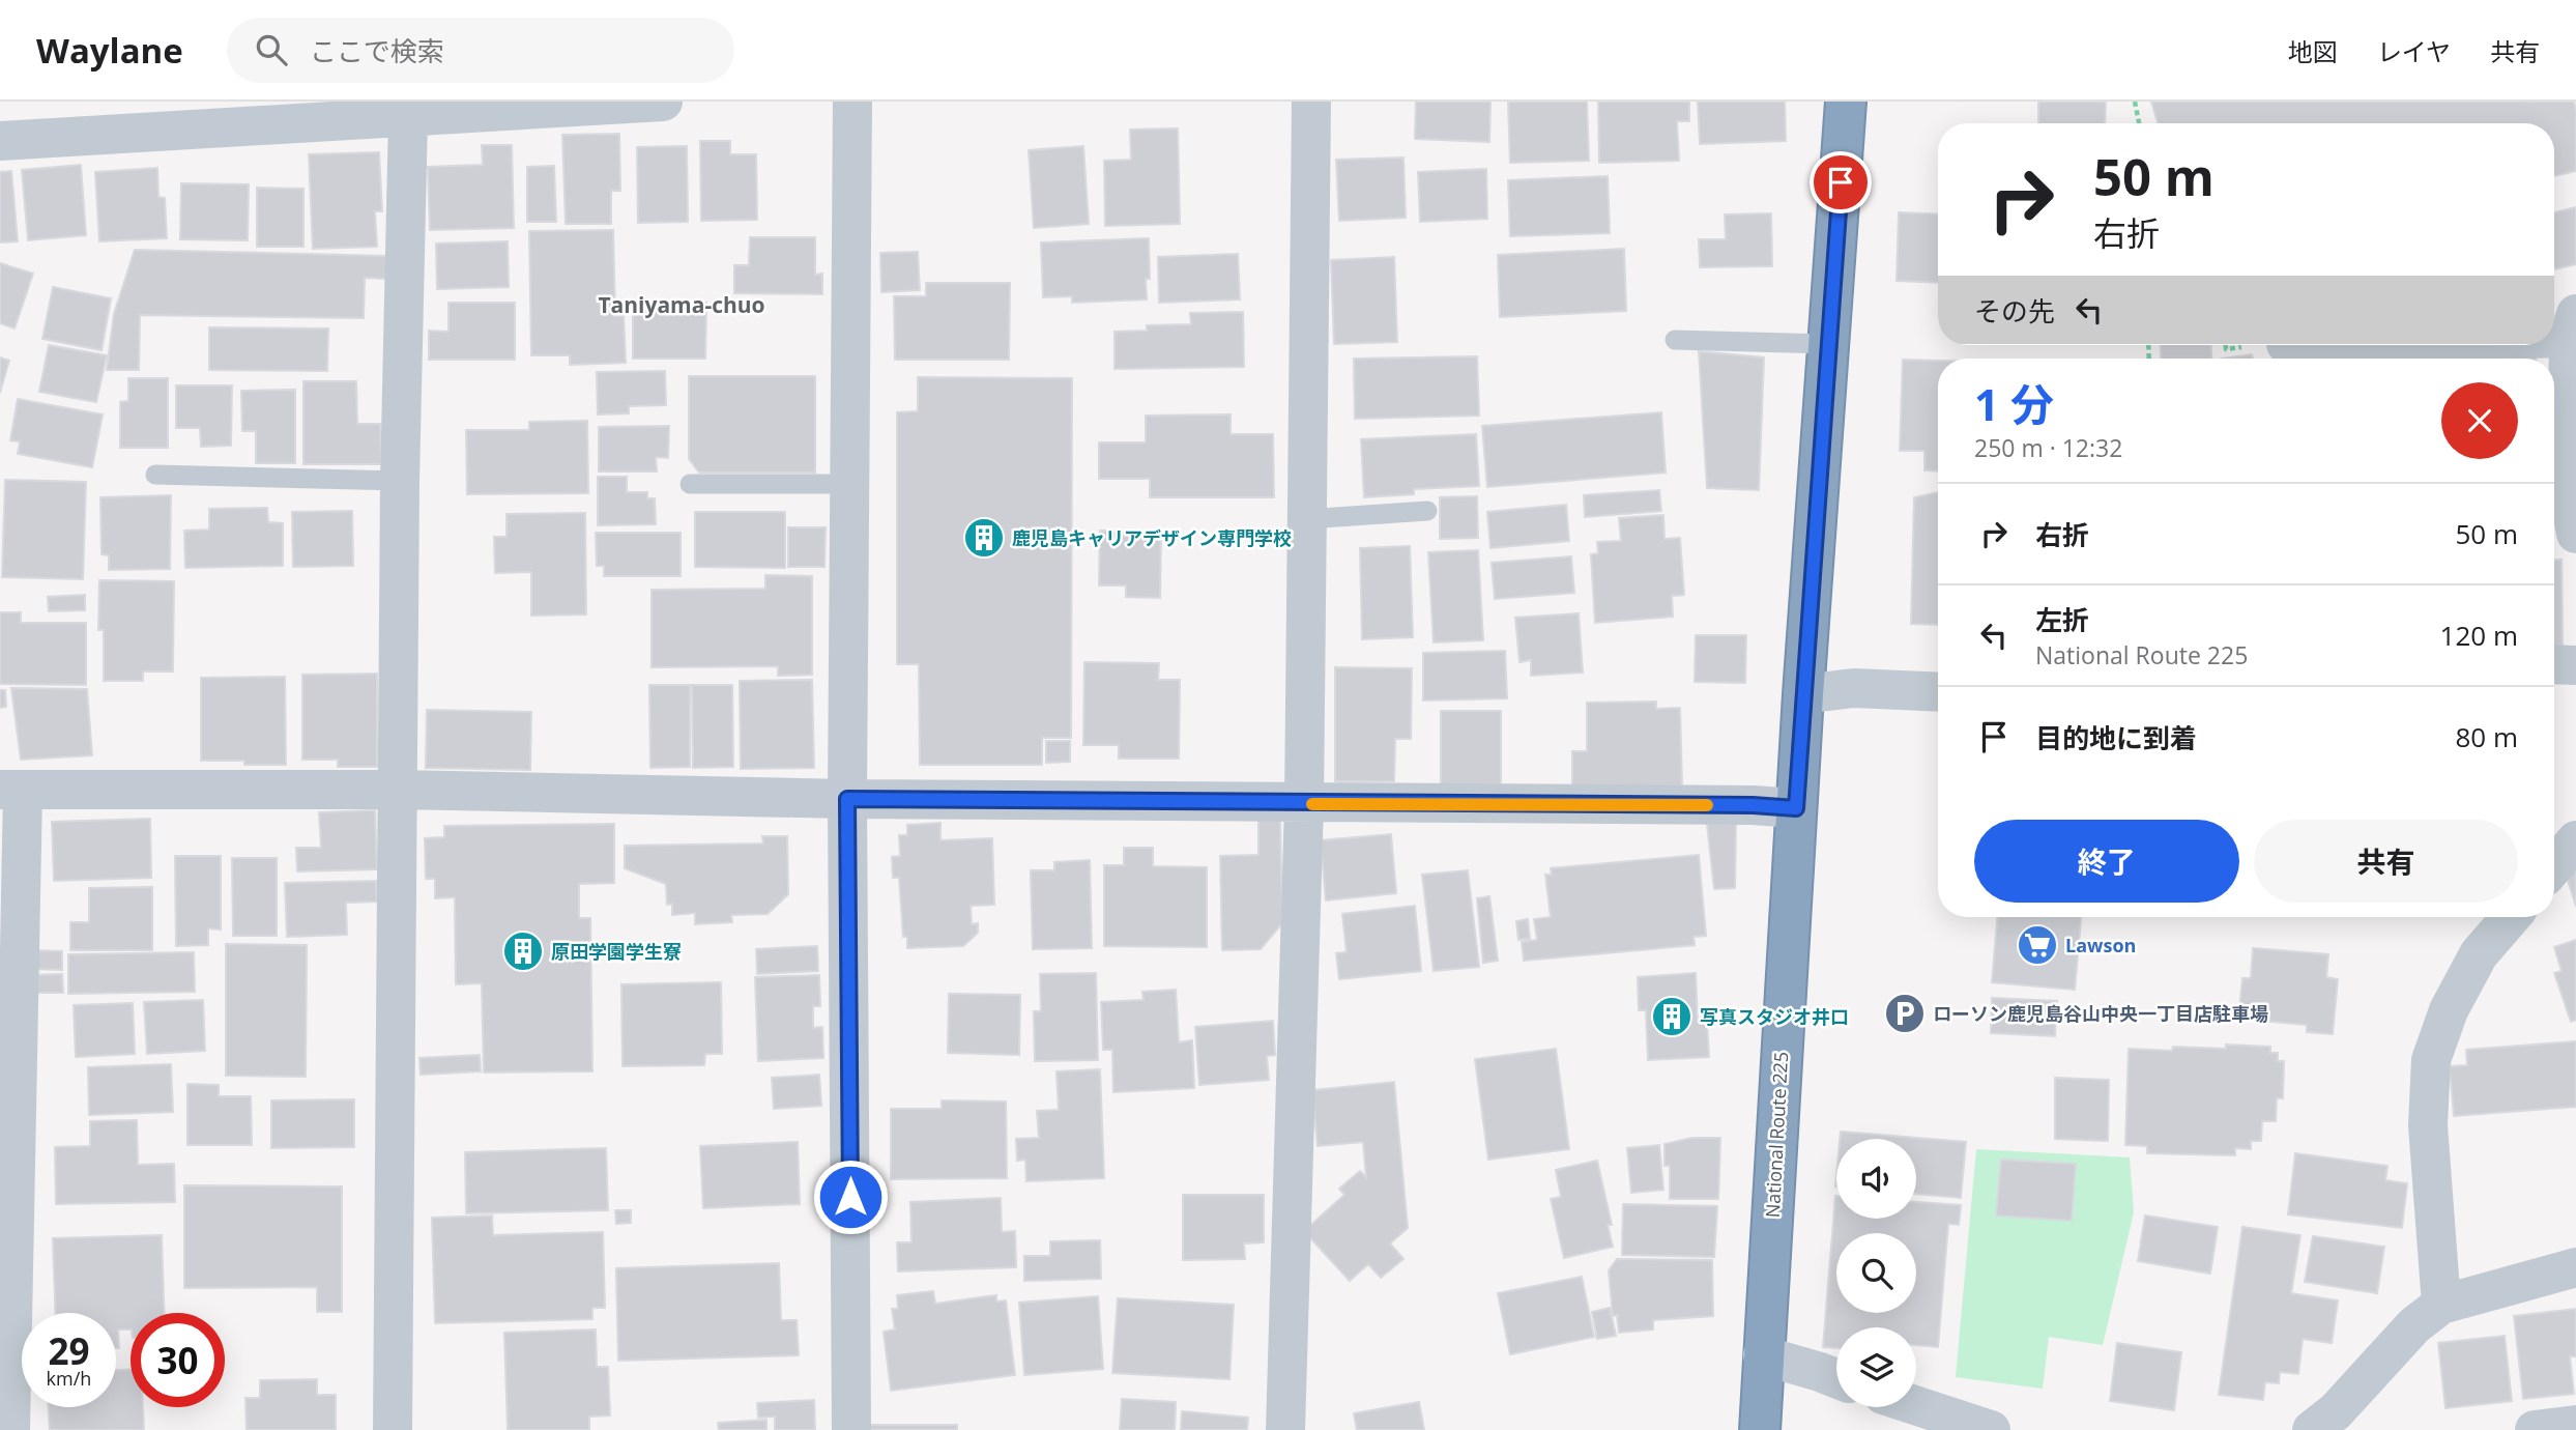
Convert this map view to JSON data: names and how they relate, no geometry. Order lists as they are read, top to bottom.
{
  "streets": {
    "highway": ["National Route 225"]
  },
  "districts": ["Taniyama-chuo"],
  "places": {
    "building": ["鹿児島キャリアデザイン専門学校", "原田学園学生寮", "写真スタジオ井口"],
    "supermarket": ["Lawson"],
    "parking": ["ローソン鹿児島谷山中央一丁目店駐車場"]
  },
  "page": {
    "header": "Waylane",
    "search": "ここで検索",
    "nav": ["地図", "レイヤ", "共有"],
    "turn": ["50 m", "右折"],
    "then": "その先",
    "heading": ["1 分", "250 m · 12:32"],
    "list": [
      {
        "name": "右折",
        "value": "50 m"
      },
      {
        "name": "左折",
        "note": "National Route 225",
        "value": "120 m"
      },
      {
        "name": "目的地に到着",
        "value": "80 m"
      }
    ],
    "buttons": ["終了", "共有"],
    "speed": "29 km/h",
    "limit": "30"
  }
}
